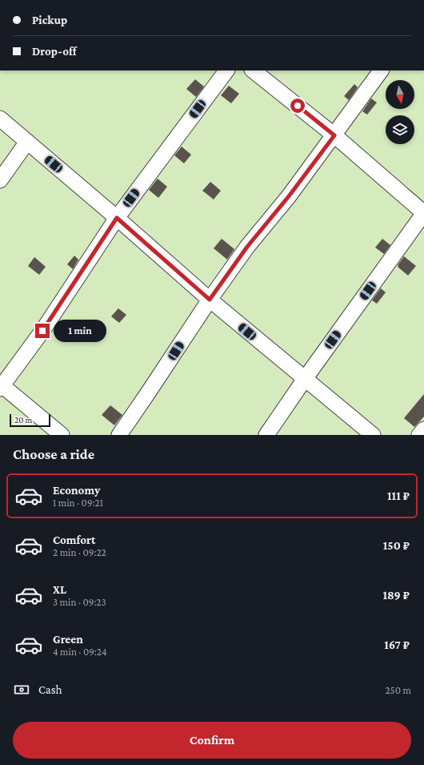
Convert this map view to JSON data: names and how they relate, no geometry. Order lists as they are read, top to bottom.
{
  "scale_bar": "20 m",
  "north": "bottom",
  "page": {
    "banner": ["Pickup", "Drop-off"],
    "bubble": "1 min",
    "scale": "20 m",
    "heading": "Choose a ride",
    "list": [
      {
        "name": "Economy",
        "note": "1 min · 09:21",
        "value": "111 ₽"
      },
      {
        "name": "Comfort",
        "note": "2 min · 09:22",
        "value": "150 ₽"
      },
      {
        "name": "XL",
        "note": "3 min · 09:23",
        "value": "189 ₽"
      },
      {
        "name": "Green",
        "note": "4 min · 09:24",
        "value": "167 ₽"
      }
    ],
    "pay": ["Cash", "250 m"],
    "buttons": "Confirm"
  }
}
